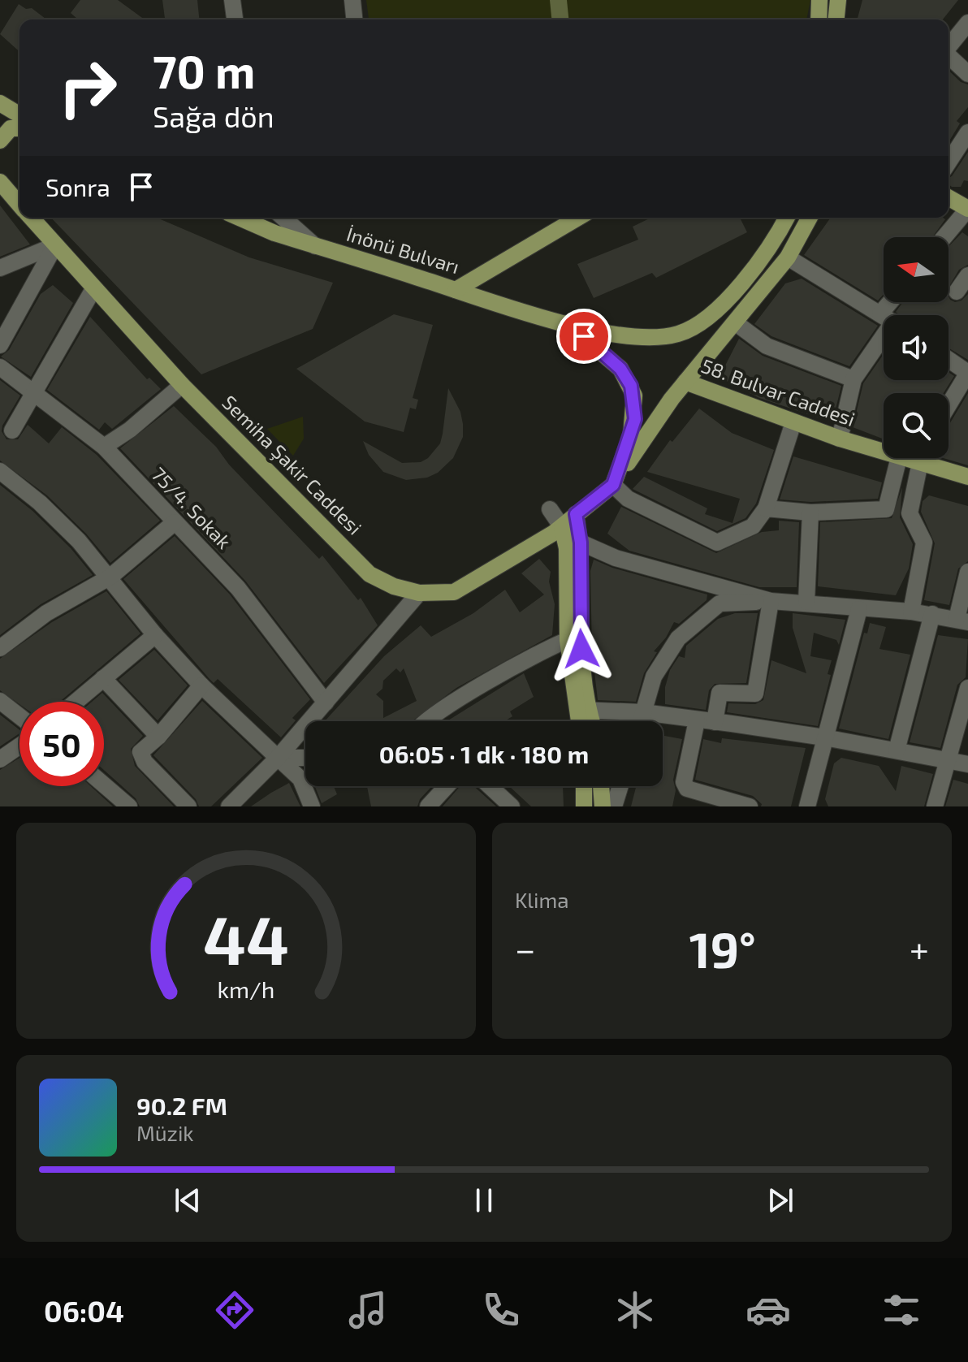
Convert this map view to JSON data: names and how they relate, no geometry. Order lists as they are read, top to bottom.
{
  "streets": {
    "main road": ["İnönü Bulvarı", "58. Bulvar Caddesi", "Semiha Şakir Caddesi"],
    "street": ["75/4. Sokak"]
  },
  "north": "left",
  "page": {
    "turn": ["70 m", "Sağa dön"],
    "then": "Sonra",
    "limit": "50",
    "trip": "06:05 · 1 dk · 180 m",
    "tile": "Klima",
    "heat": ["−", "19°", "+"],
    "song": ["90.2 FM", "Müzik"],
    "tabs": "06:04",
    "gauge": ["44", "km/h"]
  }
}
